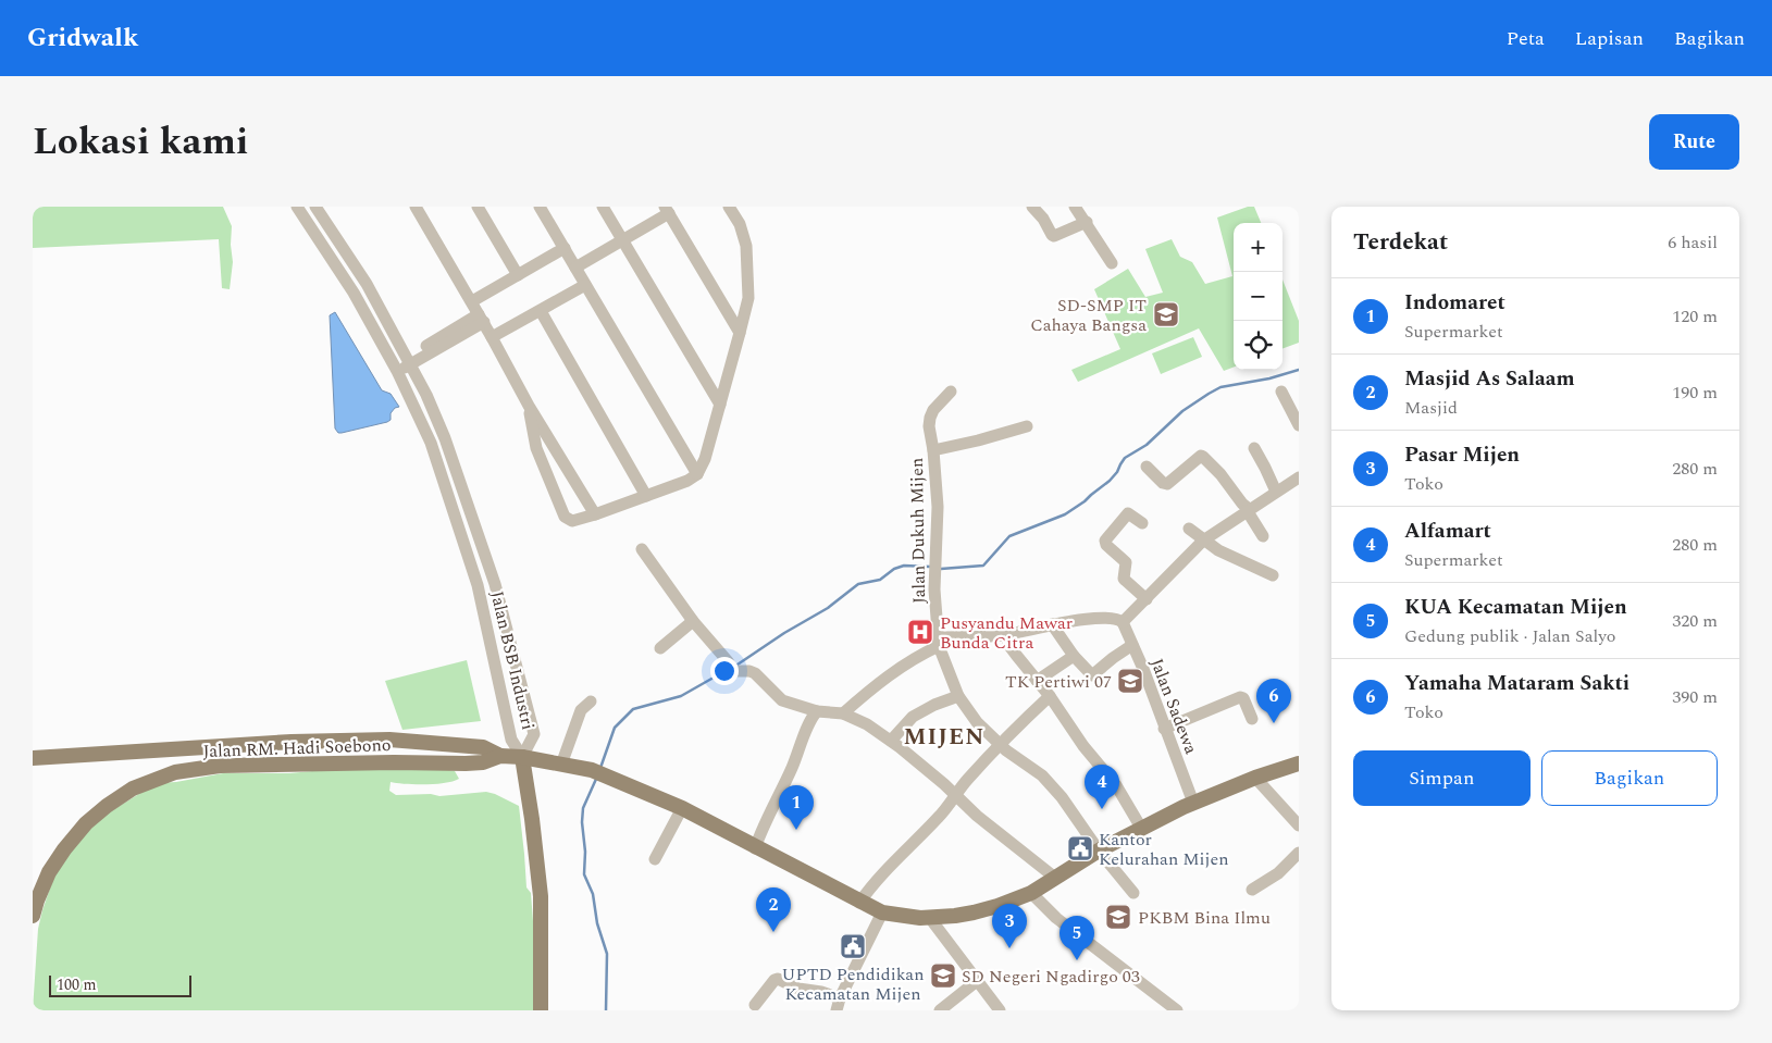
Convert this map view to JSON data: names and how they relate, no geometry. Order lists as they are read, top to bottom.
{
  "streets": {
    "main road": ["Jalan RM. Hadi Soebono"],
    "street": ["Jalan Dukuh Mijen", "Jalan BSB Industri", "Jalan Sadewa"]
  },
  "crossings": [
    ["Jalan Dukuh Mijen", "Jalan RM. Hadi Soebono"],
    ["Jalan BSB Industri", "Jalan RM. Hadi Soebono"],
    ["Jalan Sadewa", "Jalan RM. Hadi Soebono"]
  ],
  "districts": ["MIJEN"],
  "places": {
    "school or university": [
      "SD-SMP IT Cahaya Bangsa",
      "TK Pertiwi 07",
      "PKBM Bina Ilmu",
      "SD Negeri Ngadirgo 03"
    ],
    "hospital": ["Pusyandu Mawar Bunda Citra"],
    "public building": ["Kantor Kelurahan Mijen", "UPTD Pendidikan Kecamatan Mijen"]
  },
  "scale_bar": "100 m",
  "page": {
    "header": "Gridwalk",
    "nav": ["Peta", "Lapisan", "Bagikan"],
    "title": "Lokasi kami",
    "buttons": [
      "Rute",
      ["Simpan", "Bagikan"]
    ],
    "heading": ["Terdekat", "6 hasil"],
    "map_buttons": ["+", "−"],
    "list": [
      {
        "mark": "1",
        "name": "Indomaret",
        "note": "Supermarket",
        "value": "120 m"
      },
      {
        "mark": "2",
        "name": "Masjid As Salaam",
        "note": "Masjid",
        "value": "190 m"
      },
      {
        "mark": "3",
        "name": "Pasar Mijen",
        "note": "Toko",
        "value": "280 m"
      },
      {
        "mark": "4",
        "name": "Alfamart",
        "note": "Supermarket",
        "value": "280 m"
      },
      {
        "mark": "5",
        "name": "KUA Kecamatan Mijen",
        "note": "Gedung publik · Jalan Salyo",
        "value": "320 m"
      },
      {
        "mark": "6",
        "name": "Yamaha Mataram Sakti",
        "note": "Toko",
        "value": "390 m"
      }
    ],
    "pins": [
      "6",
      "4",
      "1",
      "2",
      "3",
      "5"
    ],
    "scale": "100 m"
  }
}
